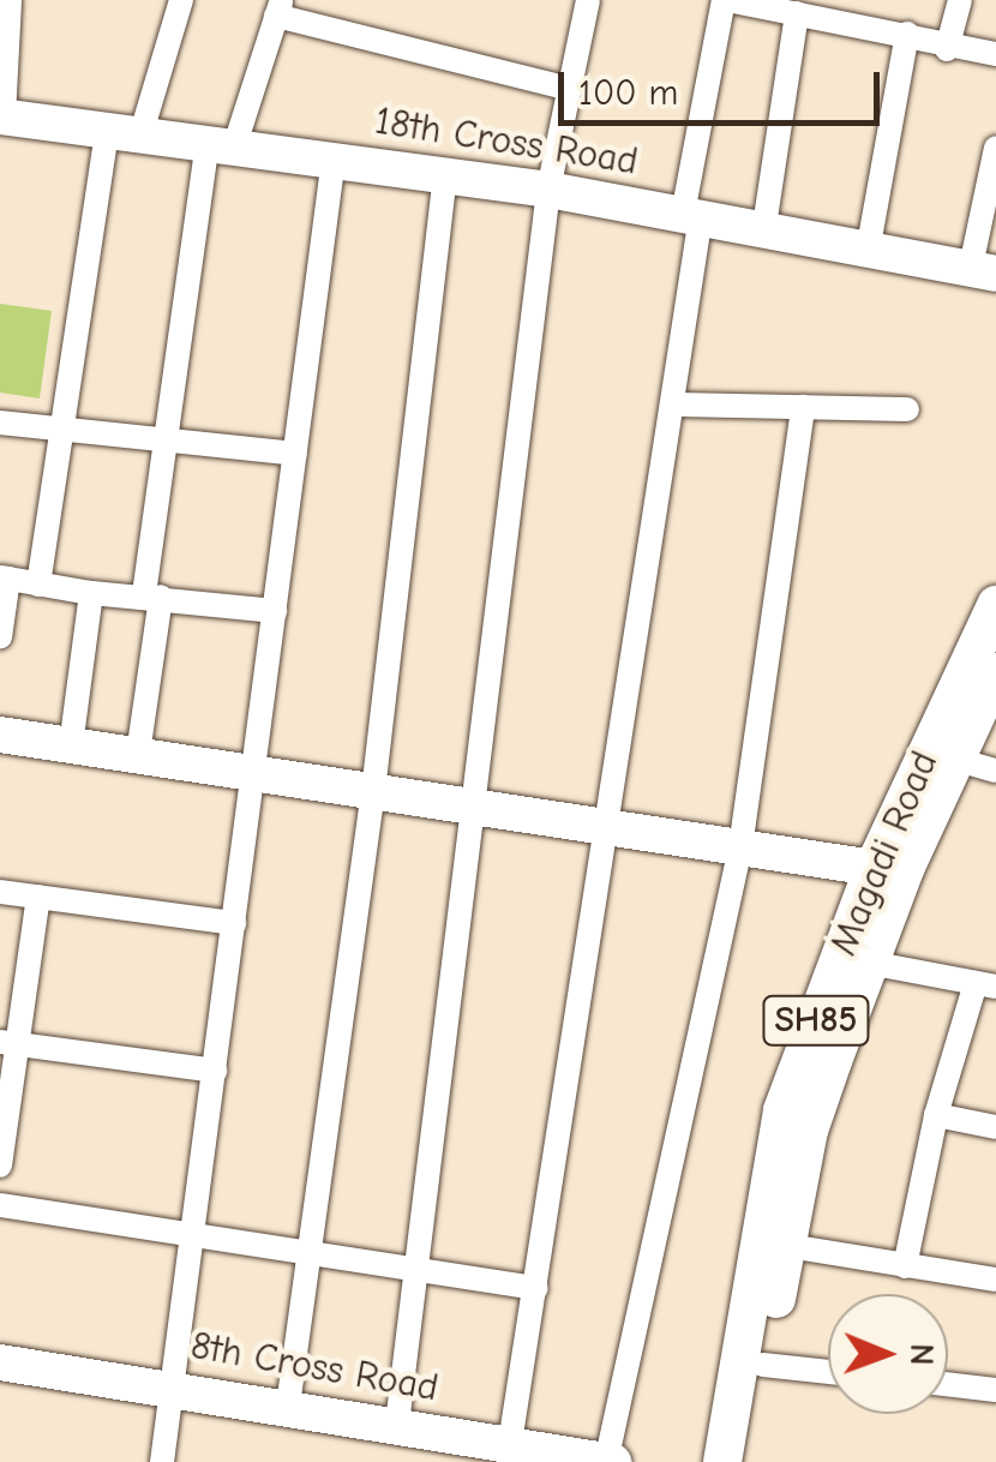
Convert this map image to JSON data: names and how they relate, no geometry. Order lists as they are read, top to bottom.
{
  "streets": {
    "main road": ["Magadi Road", "SH85"],
    "street": ["18th Cross Road", "8th Cross Road"]
  },
  "scale_bar": "100 m",
  "north": "right"
}
